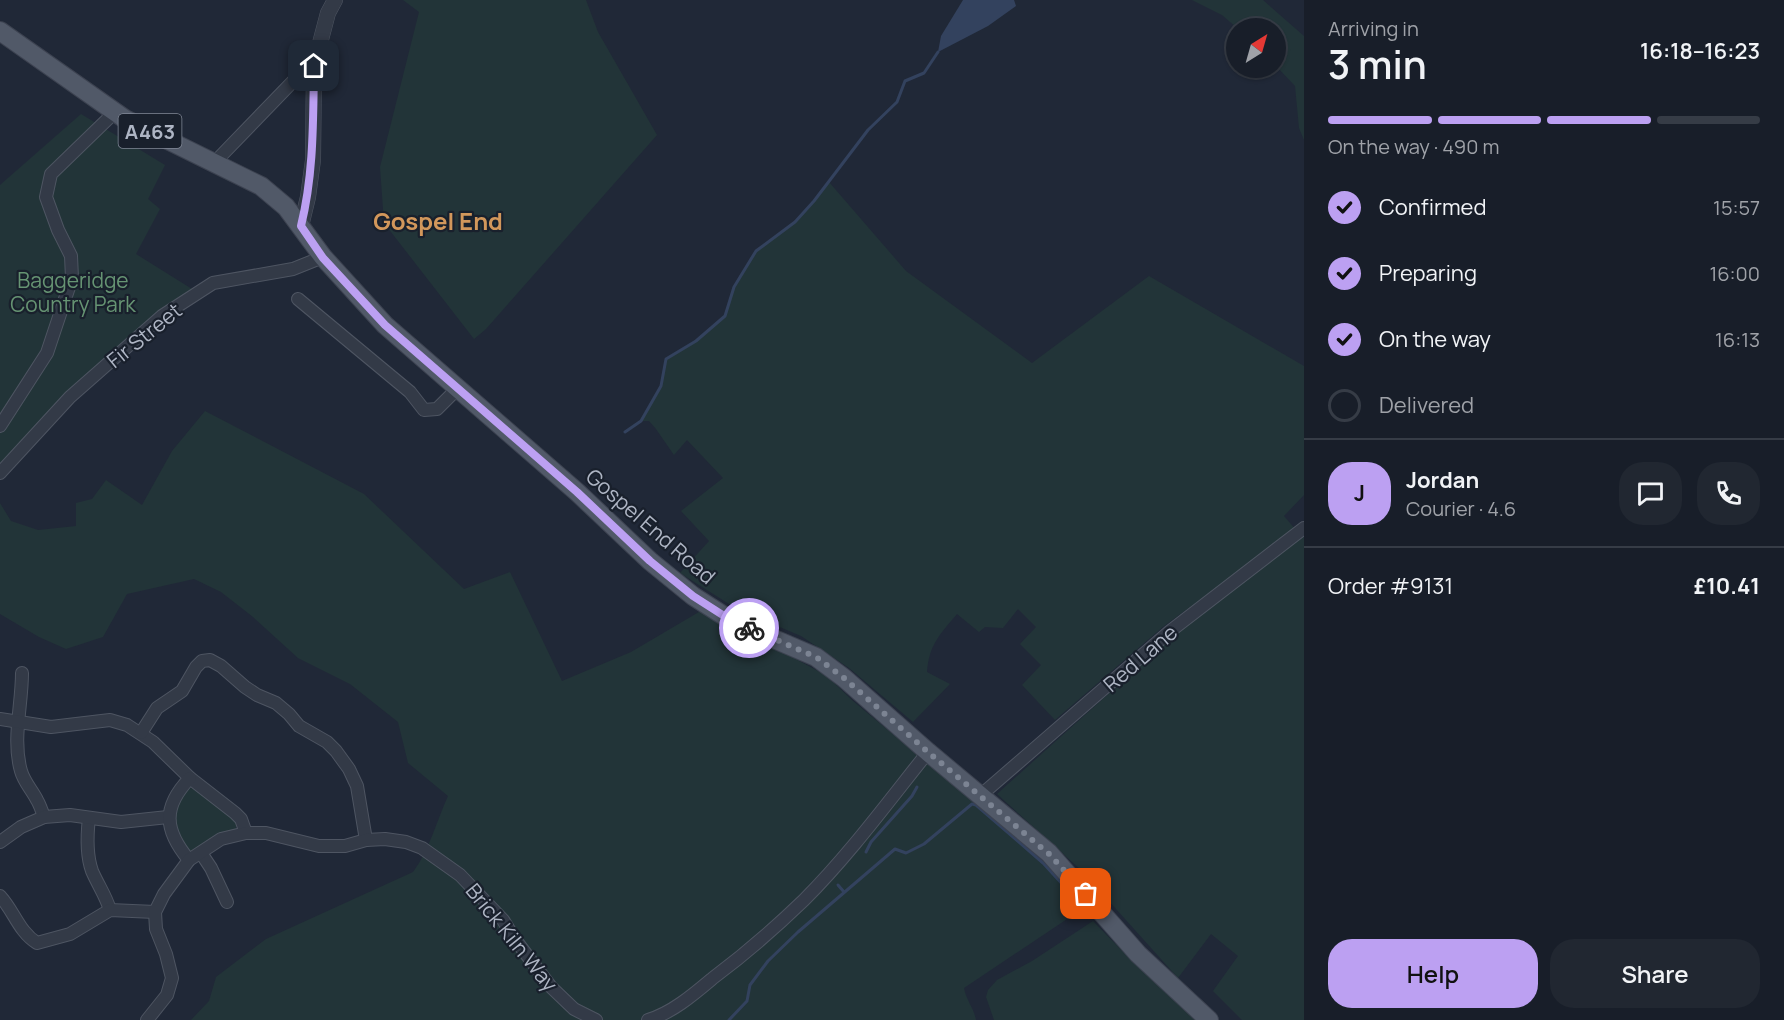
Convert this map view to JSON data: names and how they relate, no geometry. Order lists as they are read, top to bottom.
{
  "streets": {
    "main road": ["A463", "Gospel End Road"],
    "street": ["Fir Street", "Red Lane", "Brick Kiln Way"]
  },
  "crossings": [
    ["A463", "Gospel End Road"],
    ["Fir Street", "Gospel End Road"],
    ["Gospel End Road", "Red Lane"]
  ],
  "districts": ["Gospel End"],
  "parks": ["Baggeridge Country Park"],
  "north": "top right",
  "page": {
    "heading": ["3 min", "Arriving in", "16:18–16:23"],
    "panel": [
      "Jordan",
      "Courier · 4.6",
      "Order #9131",
      "£10.41"
    ],
    "bar": "On the way · 490 m",
    "list": [
      ["Confirmed", "15:57"],
      ["Preparing", "16:00"],
      ["On the way", "16:13"],
      "Delivered"
    ],
    "round": "J",
    "buttons": ["Help", "Share"]
  }
}
